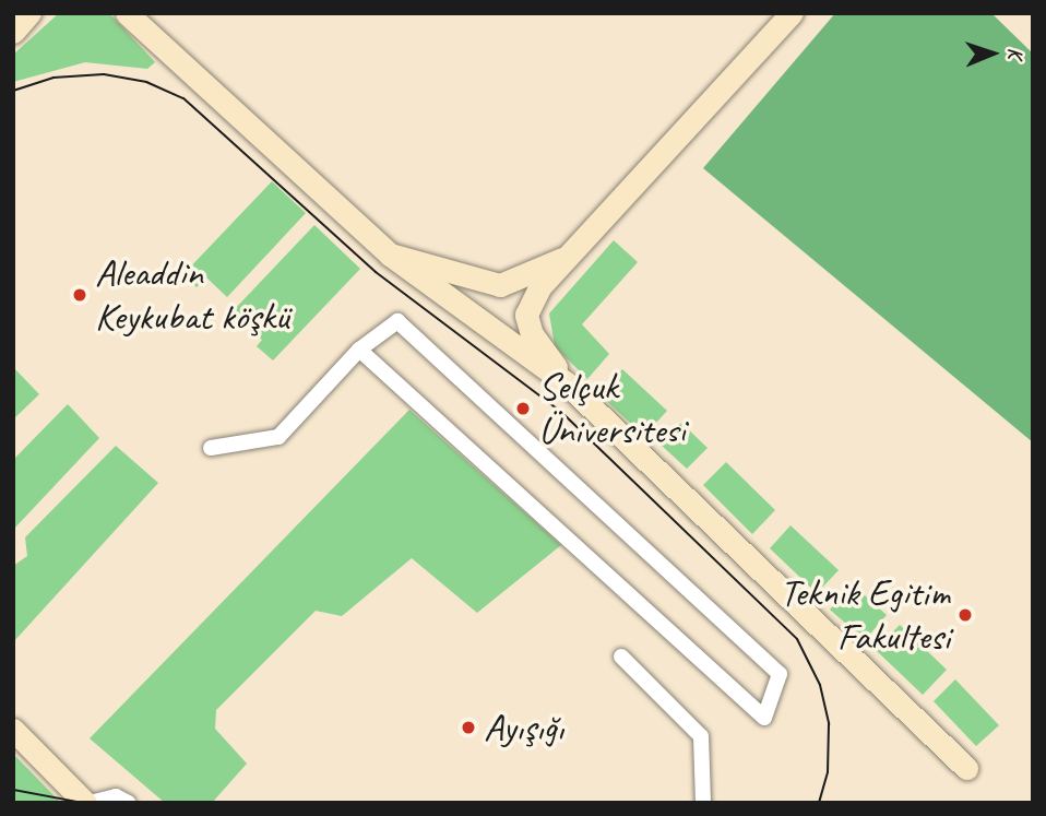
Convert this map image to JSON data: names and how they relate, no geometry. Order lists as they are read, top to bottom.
{
  "places": [
    "Aleaddin Keykubat köşkü",
    "Selçuk Üniversitesi",
    "Teknik Egitim Fakultesi",
    "Ayışığı"
  ],
  "north": "right"
}
